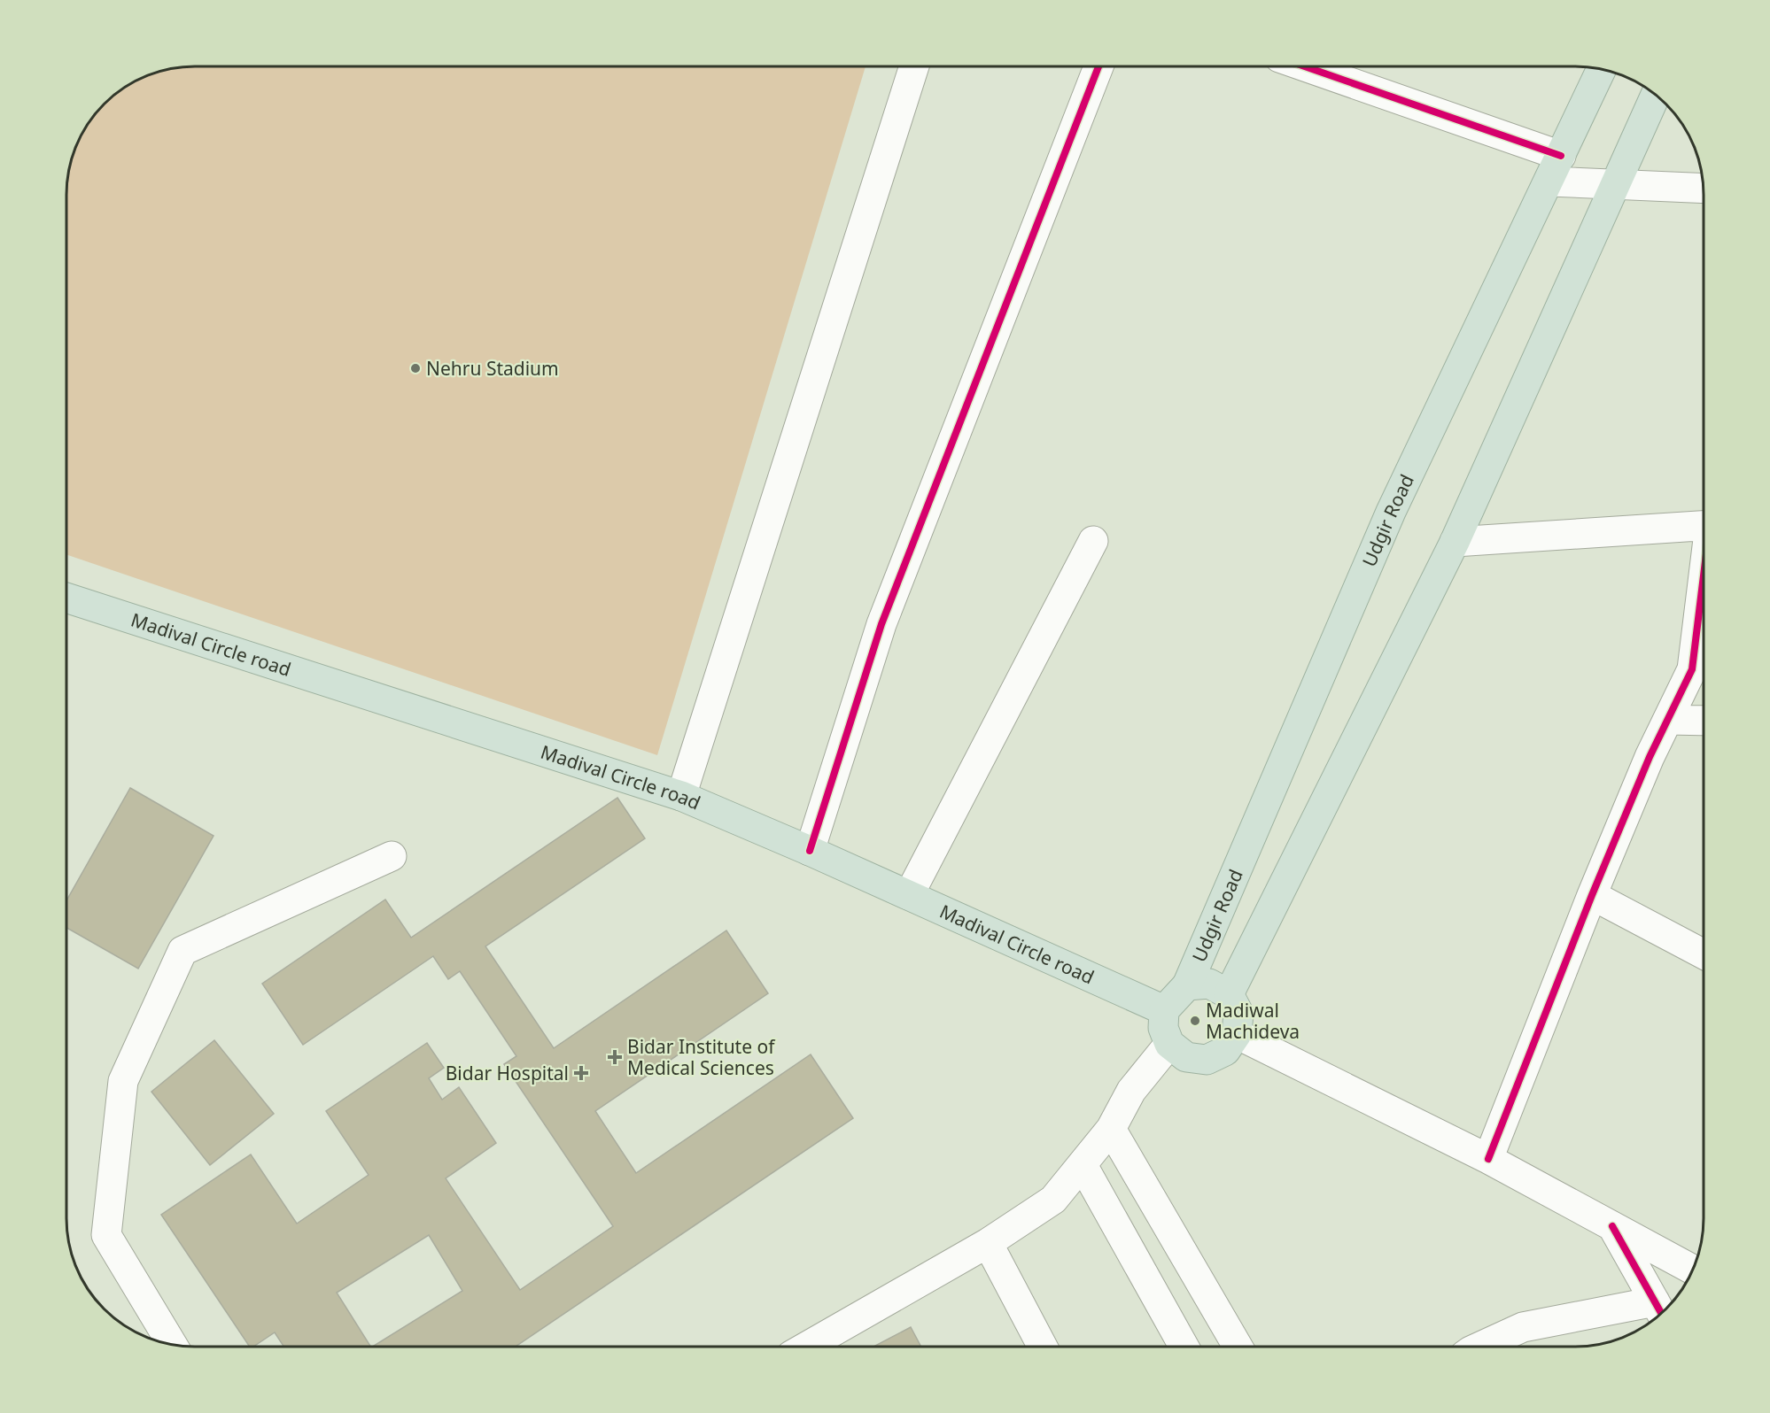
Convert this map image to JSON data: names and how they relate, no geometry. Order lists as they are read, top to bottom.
{
  "streets": {
    "highway": ["Udgir Road", "Madival Circle road"]
  },
  "crossings": [
    ["Udgir Road", "Madival Circle road"]
  ],
  "places": {
    "other": ["Nehru Stadium", "Madiwal Machideva"],
    "health": ["Bidar Institute of Medical Sciences", "Bidar Hospital"]
  }
}
